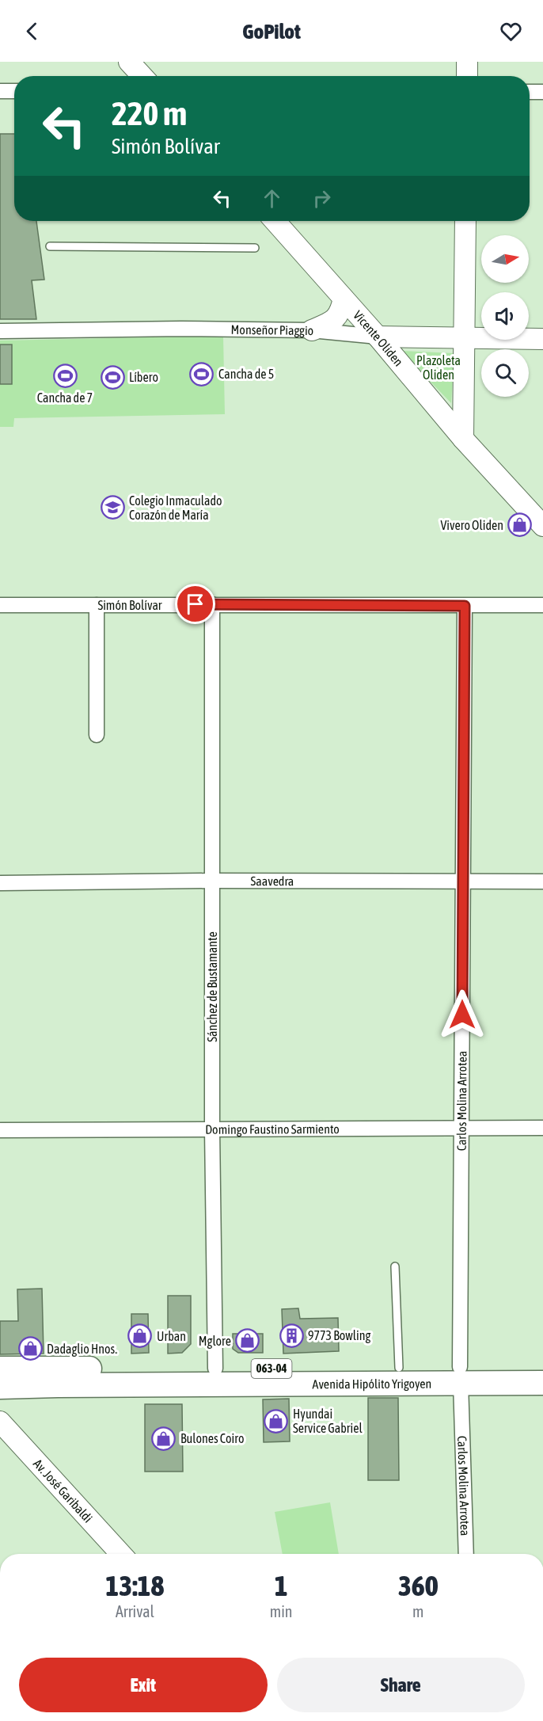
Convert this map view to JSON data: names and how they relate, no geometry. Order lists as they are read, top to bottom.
{
  "streets": {
    "main road": ["063-04", "Avenida Hipólito Yrigoyen"],
    "street": [
      "Monseñor Piaggio",
      "Vicente Oliden",
      "Simón Bolívar",
      "Saavedra",
      "Sánchez de Bustamante",
      "Carlos Molina Arrotea",
      "Domingo Faustino Sarmiento",
      "Av. José Garibaldi"
    ]
  },
  "crossings": [
    ["Monseñor Piaggio", "Vicente Oliden"],
    ["Simón Bolívar", "Sánchez de Bustamante"],
    ["Simón Bolívar", "Carlos Molina Arrotea"],
    ["Saavedra", "Sánchez de Bustamante"],
    ["Saavedra", "Carlos Molina Arrotea"],
    ["Sánchez de Bustamante", "Domingo Faustino Sarmiento"],
    ["Sánchez de Bustamante", "Avenida Hipólito Yrigoyen"],
    ["Carlos Molina Arrotea", "Domingo Faustino Sarmiento"],
    ["Carlos Molina Arrotea", "Avenida Hipólito Yrigoyen"]
  ],
  "parks": ["Plazoleta Oliden"],
  "places": {
    "sports": ["Cancha de 5", "Cancha de 7", "Líbero"],
    "school or university": ["Colegio Inmaculado Corazón de María"],
    "shop": [
      "Vivero Oliden",
      "Urban",
      "Mglore",
      "Dadaglio Hnos.",
      "Hyundai Service Gabriel",
      "Bulones Coiro"
    ],
    "building": ["9773 Bowling"]
  },
  "north": "right",
  "page": {
    "header": "GoPilot",
    "turn": ["220 m", "Simón Bolívar"],
    "eta": [
      "13:18",
      "Arrival",
      "1",
      "min",
      "360",
      "m"
    ],
    "buttons": ["Exit", "Share"]
  }
}
